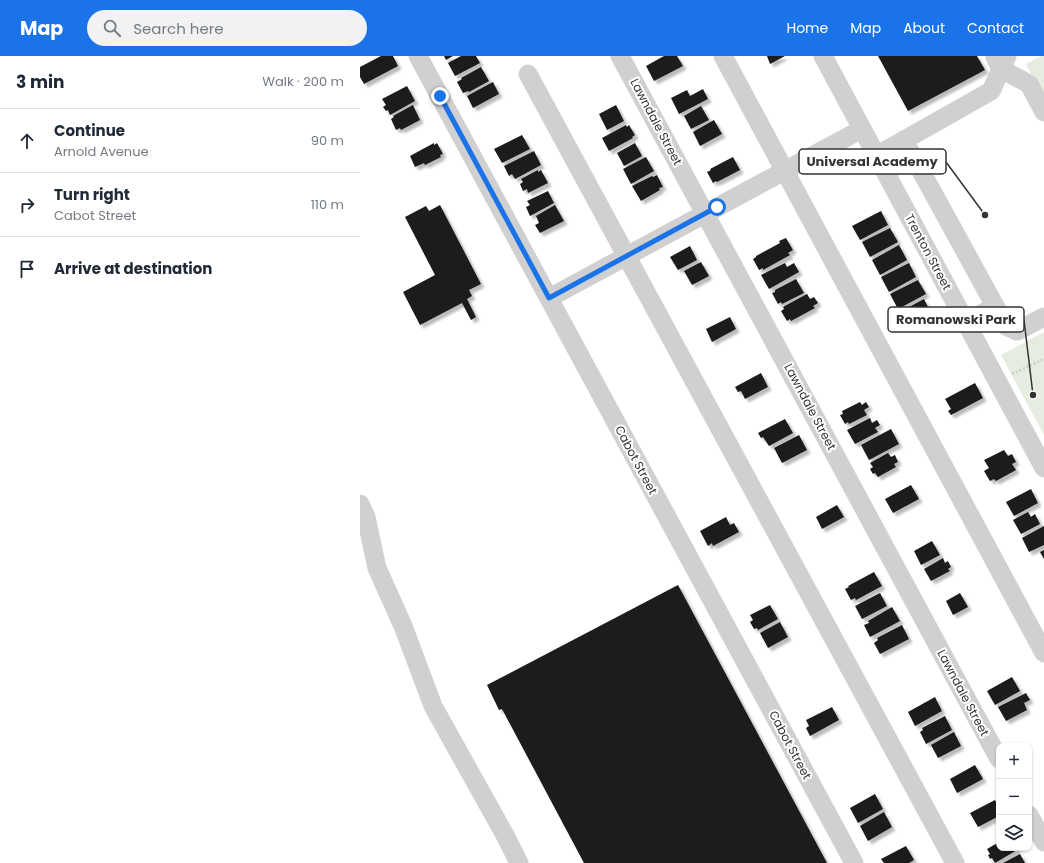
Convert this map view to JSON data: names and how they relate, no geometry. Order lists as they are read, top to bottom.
{
  "streets": {
    "street": ["Lawndale Street", "Trenton Street", "Cabot Street"]
  },
  "places": ["Universal Academy", "Romanowski Park"],
  "page": {
    "header": "Map",
    "search": "Search here",
    "nav": [
      "Home",
      "Map",
      "About",
      "Contact"
    ],
    "heading": ["3 min", "Walk · 200 m"],
    "list": [
      ["Continue", "Arnold Avenue", "90 m"],
      ["Turn right", "Cabot Street", "110 m"],
      "Arrive at destination"
    ],
    "map_buttons": ["+", "−"]
  }
}
